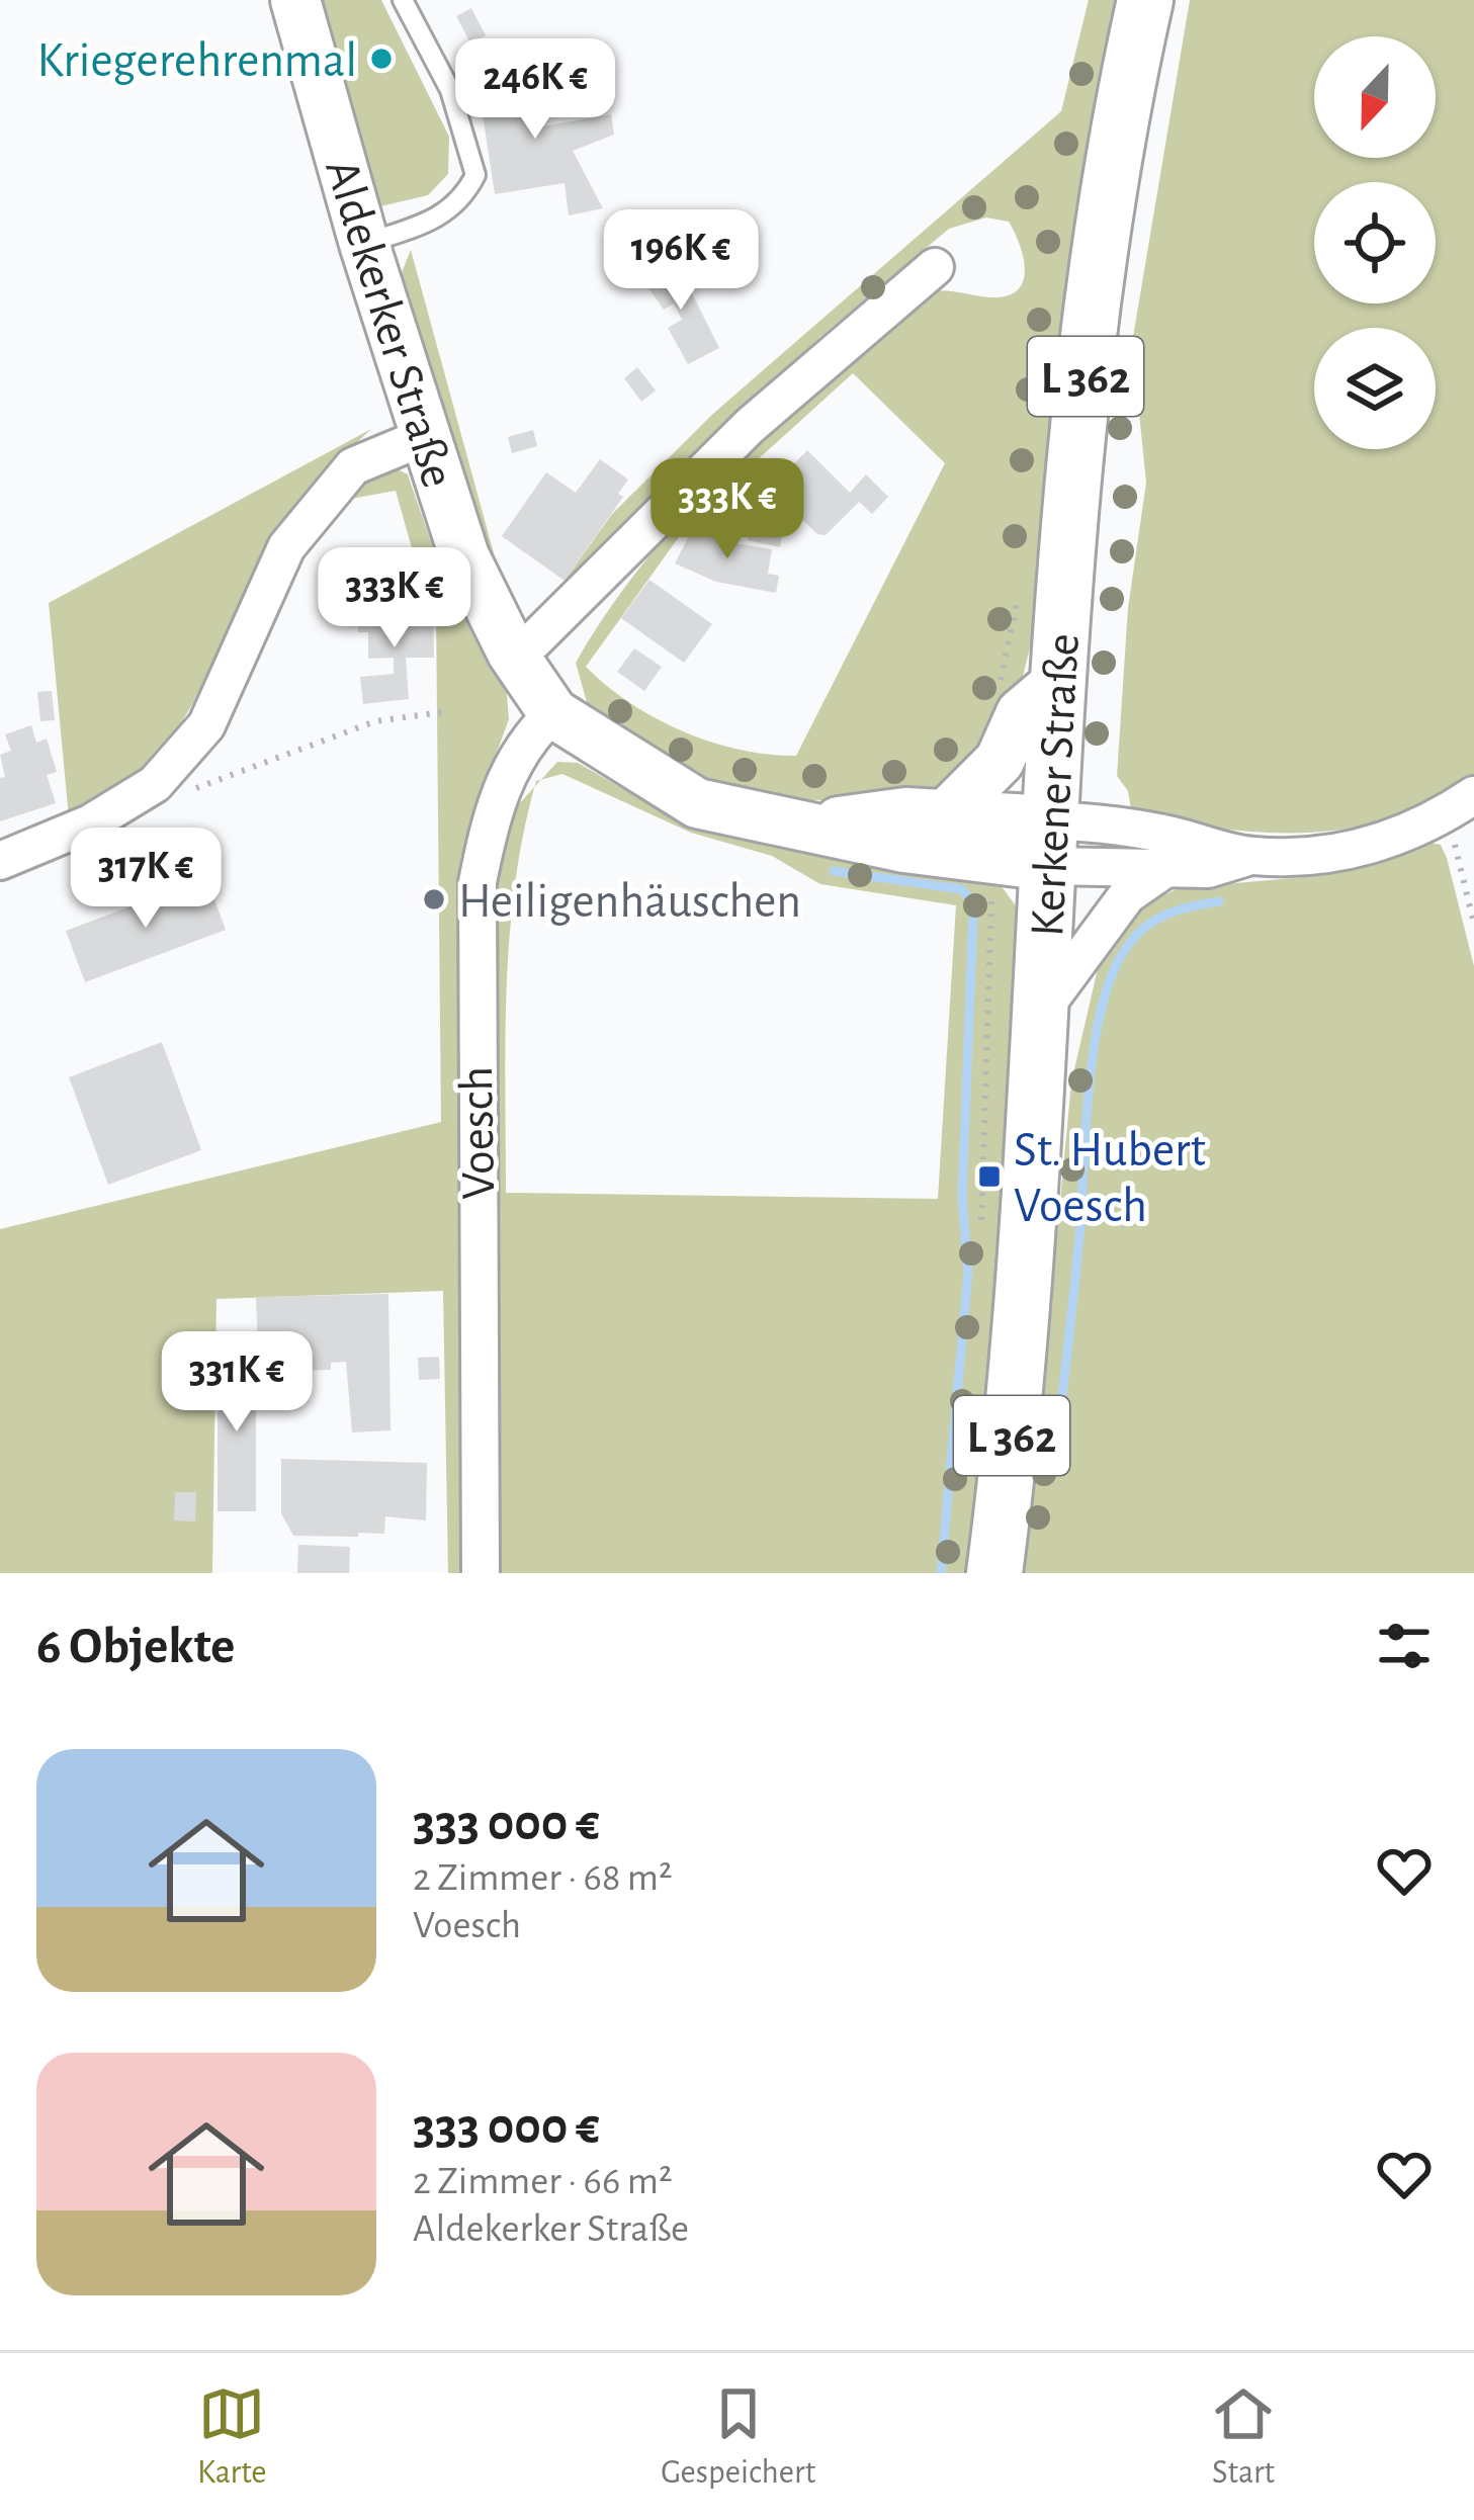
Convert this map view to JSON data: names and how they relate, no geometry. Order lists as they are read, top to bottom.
{
  "streets": {
    "main road": ["L 362", "Kerkener Straße"],
    "street": ["Aldekerker Straße", "Voesch"]
  },
  "crossings": [
    ["Aldekerker Straße", "Kerkener Straße"],
    ["Aldekerker Straße", "Voesch"]
  ],
  "places": {
    "other": ["Kriegerehrenmal", "Heiligenhäuschen"],
    "transit": ["St. Hubert Voesch"]
  },
  "north": "bottom",
  "page": {
    "price": [
      "246K €",
      "196K €",
      "333K €",
      "333K €",
      "317K €",
      "331K €"
    ],
    "heading": "6 Objekte",
    "list": [
      {
        "name": "333 000 €",
        "note": "2 Zimmer · 68 m² · Voesch"
      },
      {
        "name": "333 000 €",
        "note": "2 Zimmer · 66 m² · Aldekerker Straße"
      }
    ],
    "tabs": ["Karte", "Gespeichert", "Start"]
  }
}
